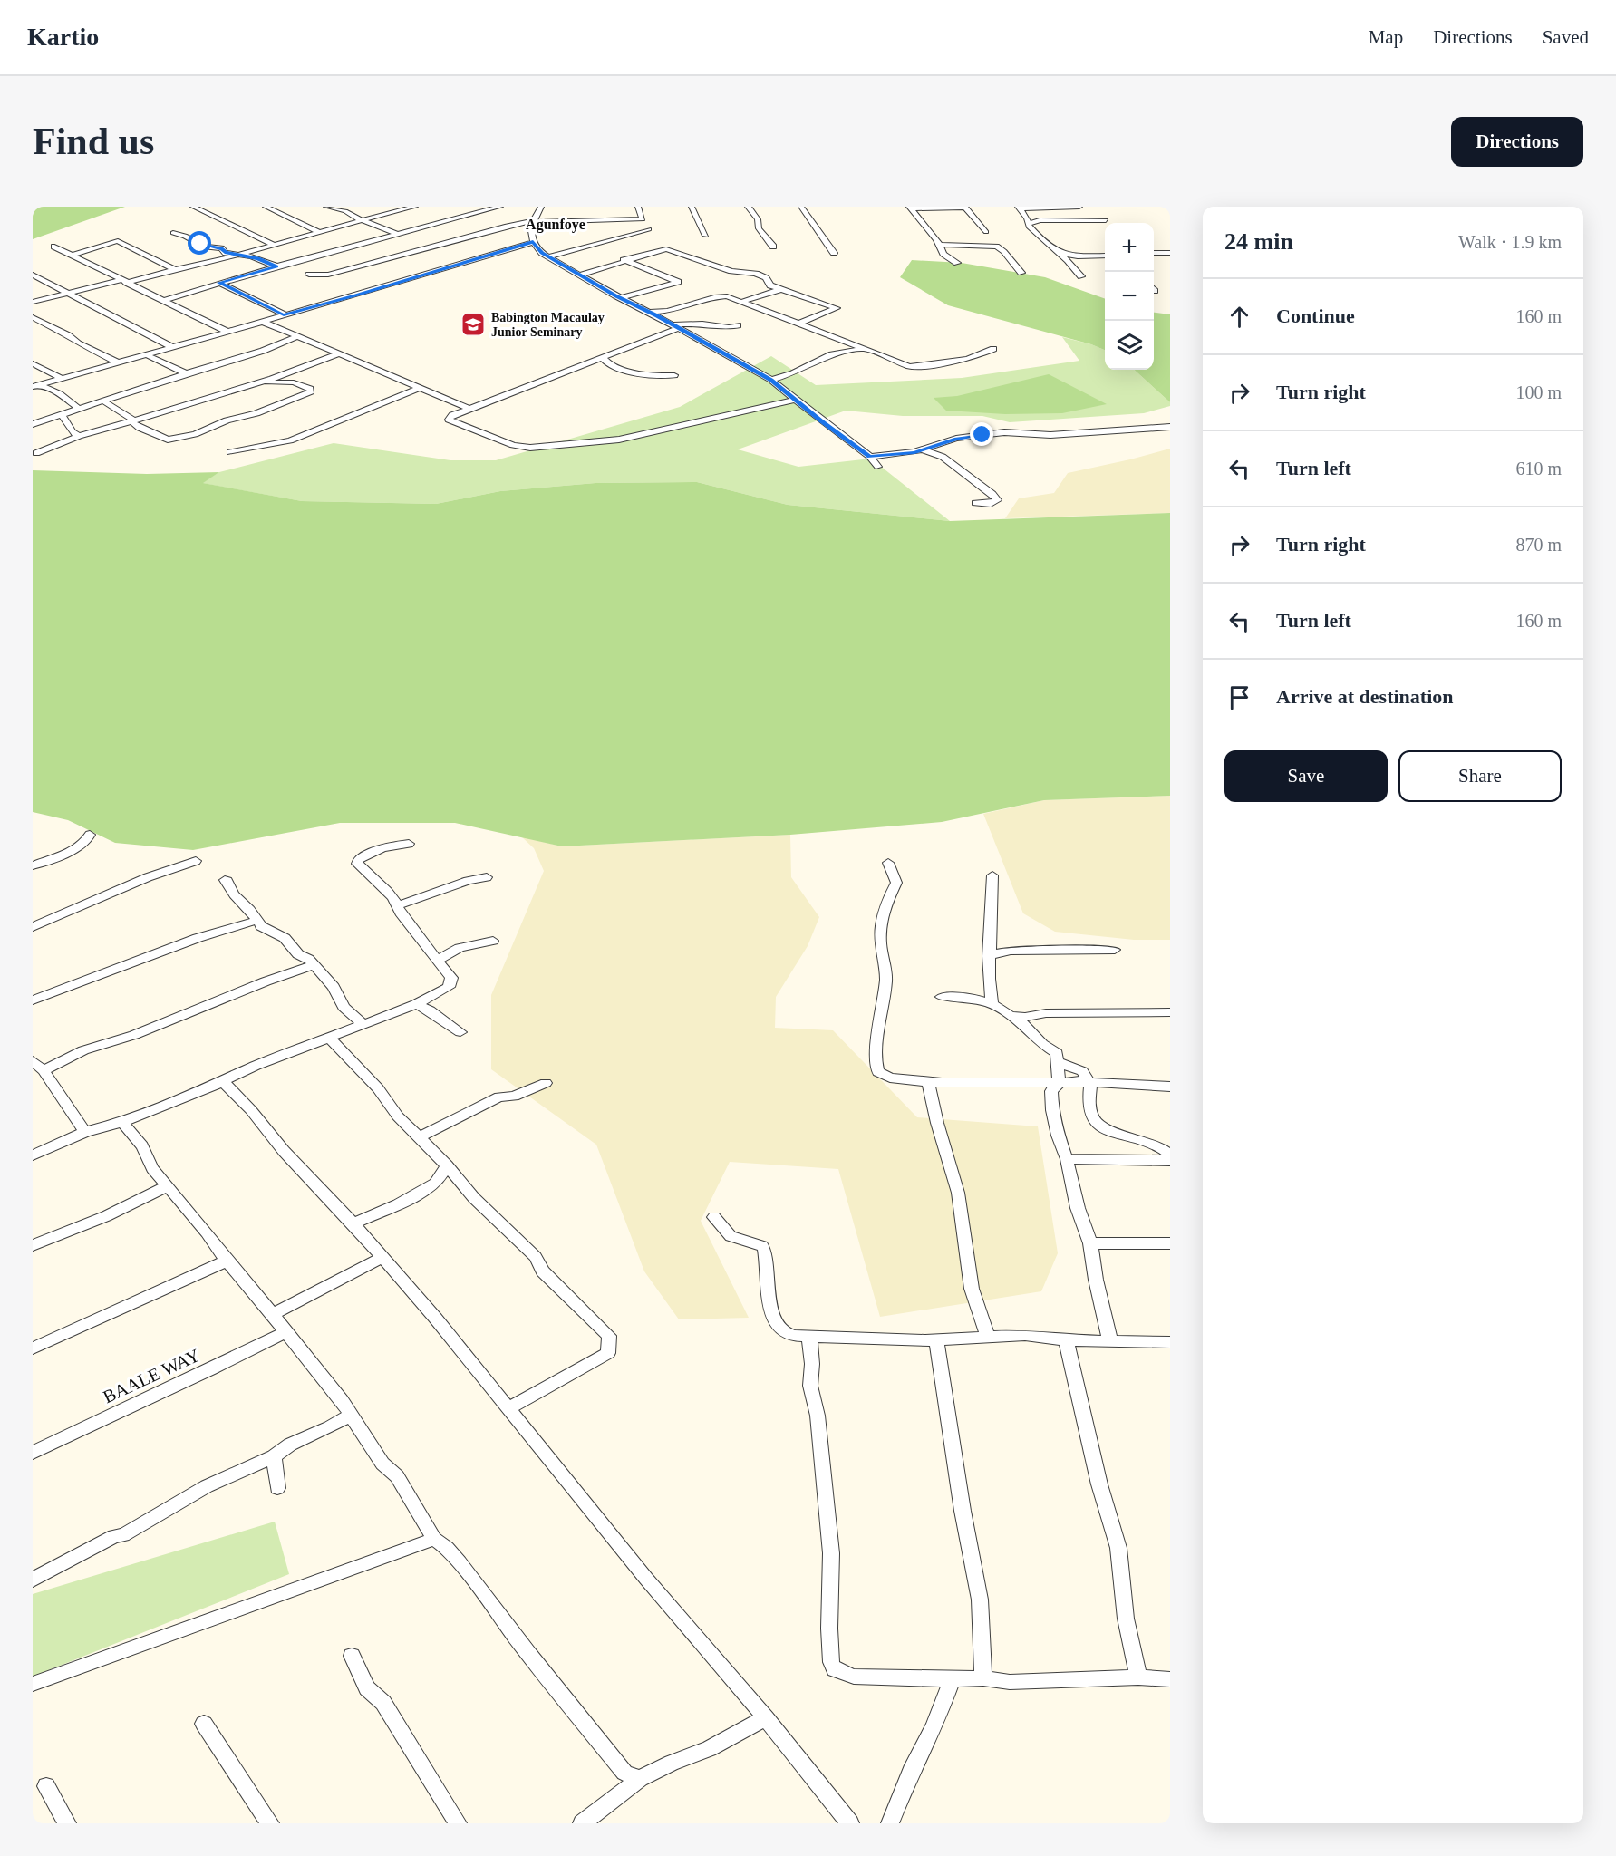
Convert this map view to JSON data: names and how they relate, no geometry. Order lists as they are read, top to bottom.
{
  "streets": {
    "street": ["BAALE WAY"]
  },
  "districts": ["Agunfoye"],
  "places": {
    "school or university": ["Babington Macaulay Junior Seminary"]
  },
  "page": {
    "header": "Kartio",
    "nav": ["Map", "Directions", "Saved"],
    "buttons": [
      "Directions",
      ["Save", "Share"]
    ],
    "title": "Find us",
    "heading": ["24 min", "Walk · 1.9 km"],
    "map_buttons": ["+", "−"],
    "list": [
      ["Continue", "160 m"],
      ["Turn right", "100 m"],
      ["Turn left", "610 m"],
      ["Turn right", "870 m"],
      ["Turn left", "160 m"],
      "Arrive at destination"
    ]
  }
}
